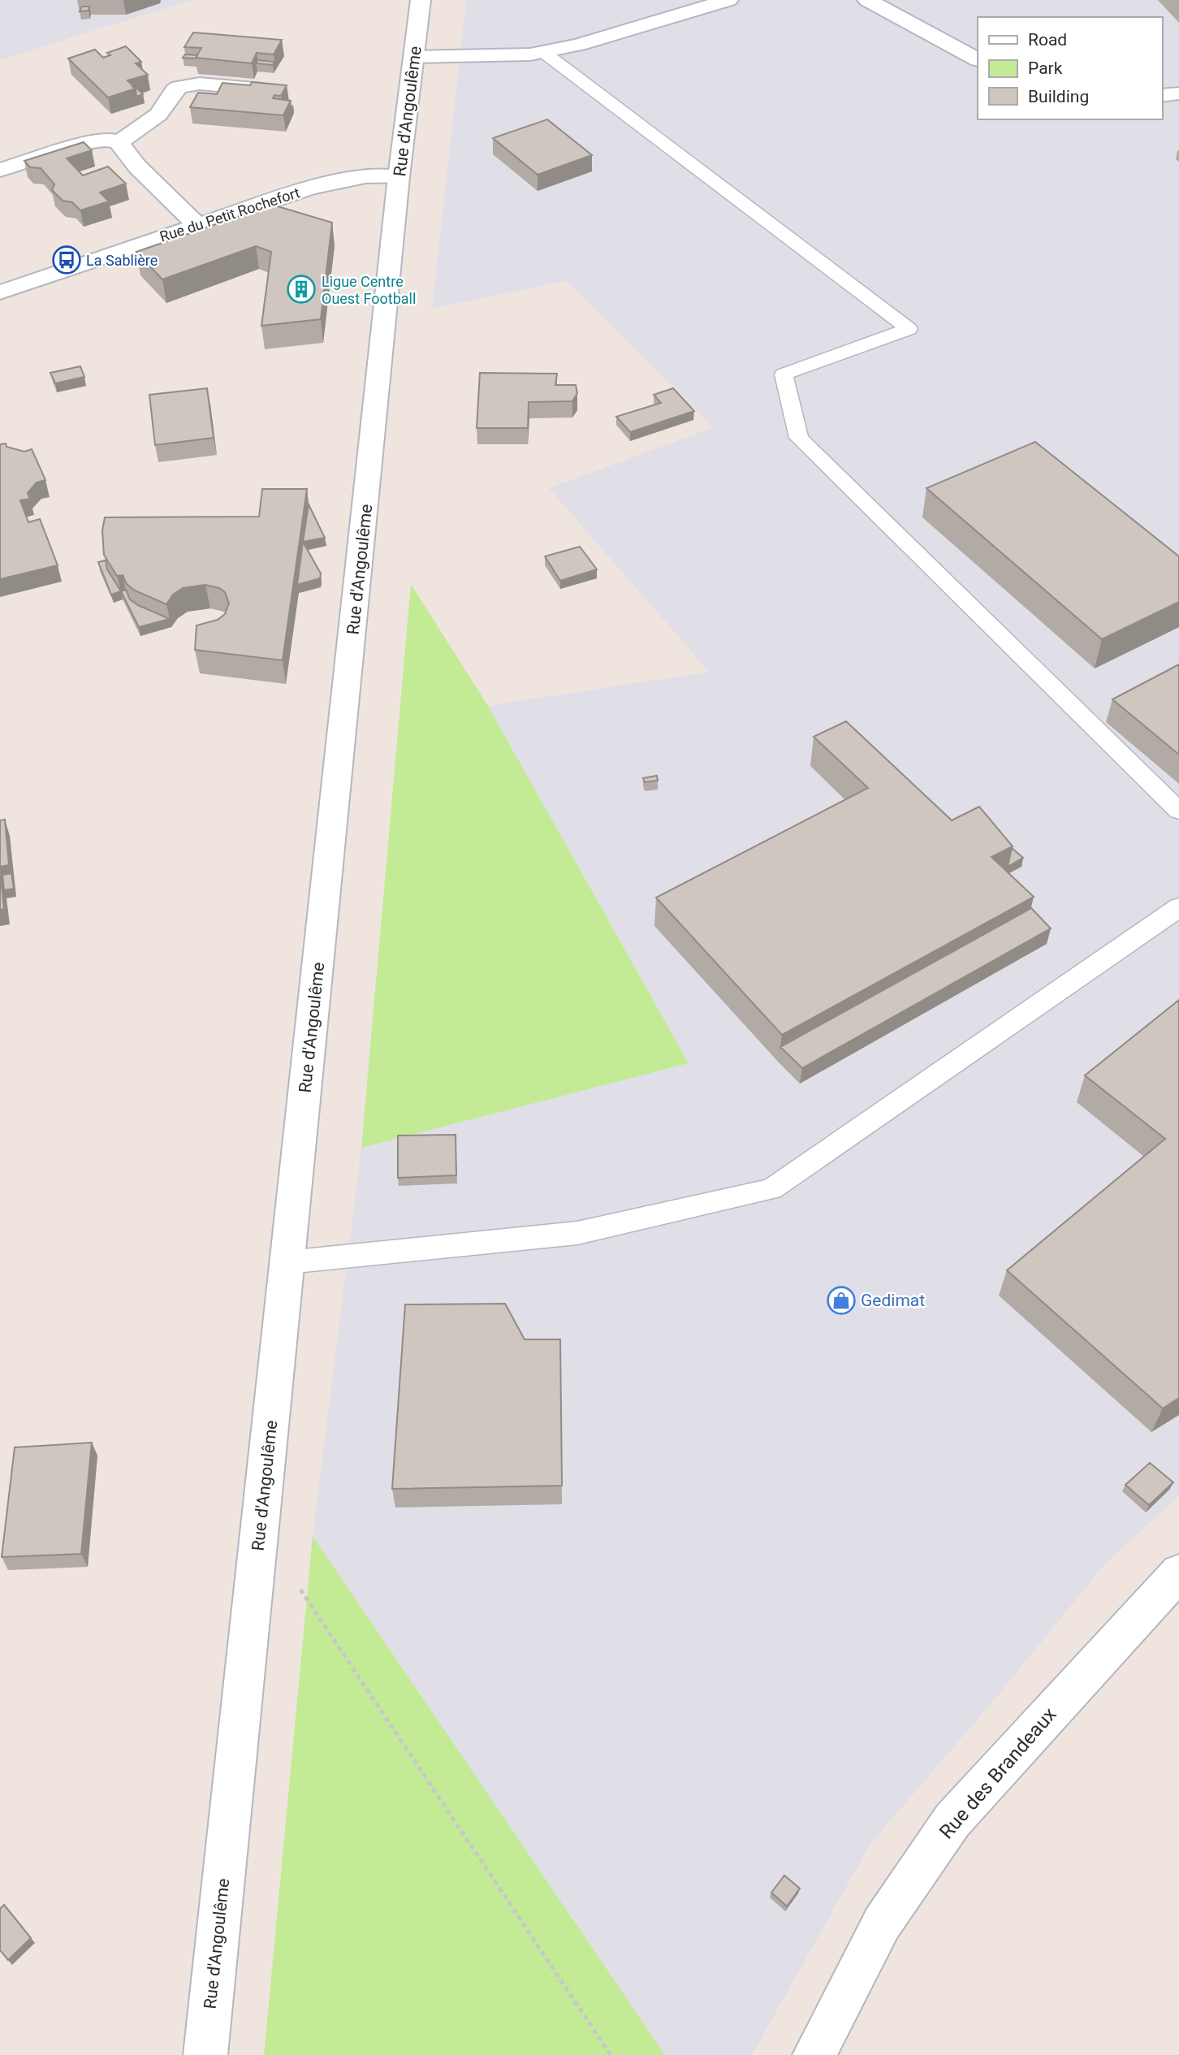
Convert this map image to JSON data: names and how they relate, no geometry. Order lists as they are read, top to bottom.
{
  "streets": {
    "street": ["Rue d'Angoulême", "Rue du Petit Rochefort", "Rue des Brandeaux"]
  },
  "crossings": [
    ["Rue d'Angoulême", "Rue du Petit Rochefort"]
  ],
  "places": {
    "bus stop": ["La Sablière"],
    "building": ["Ligue Centre Ouest Football"],
    "shop": ["Gedimat"]
  },
  "legend": ["Road", "Park", "Building"]
}
